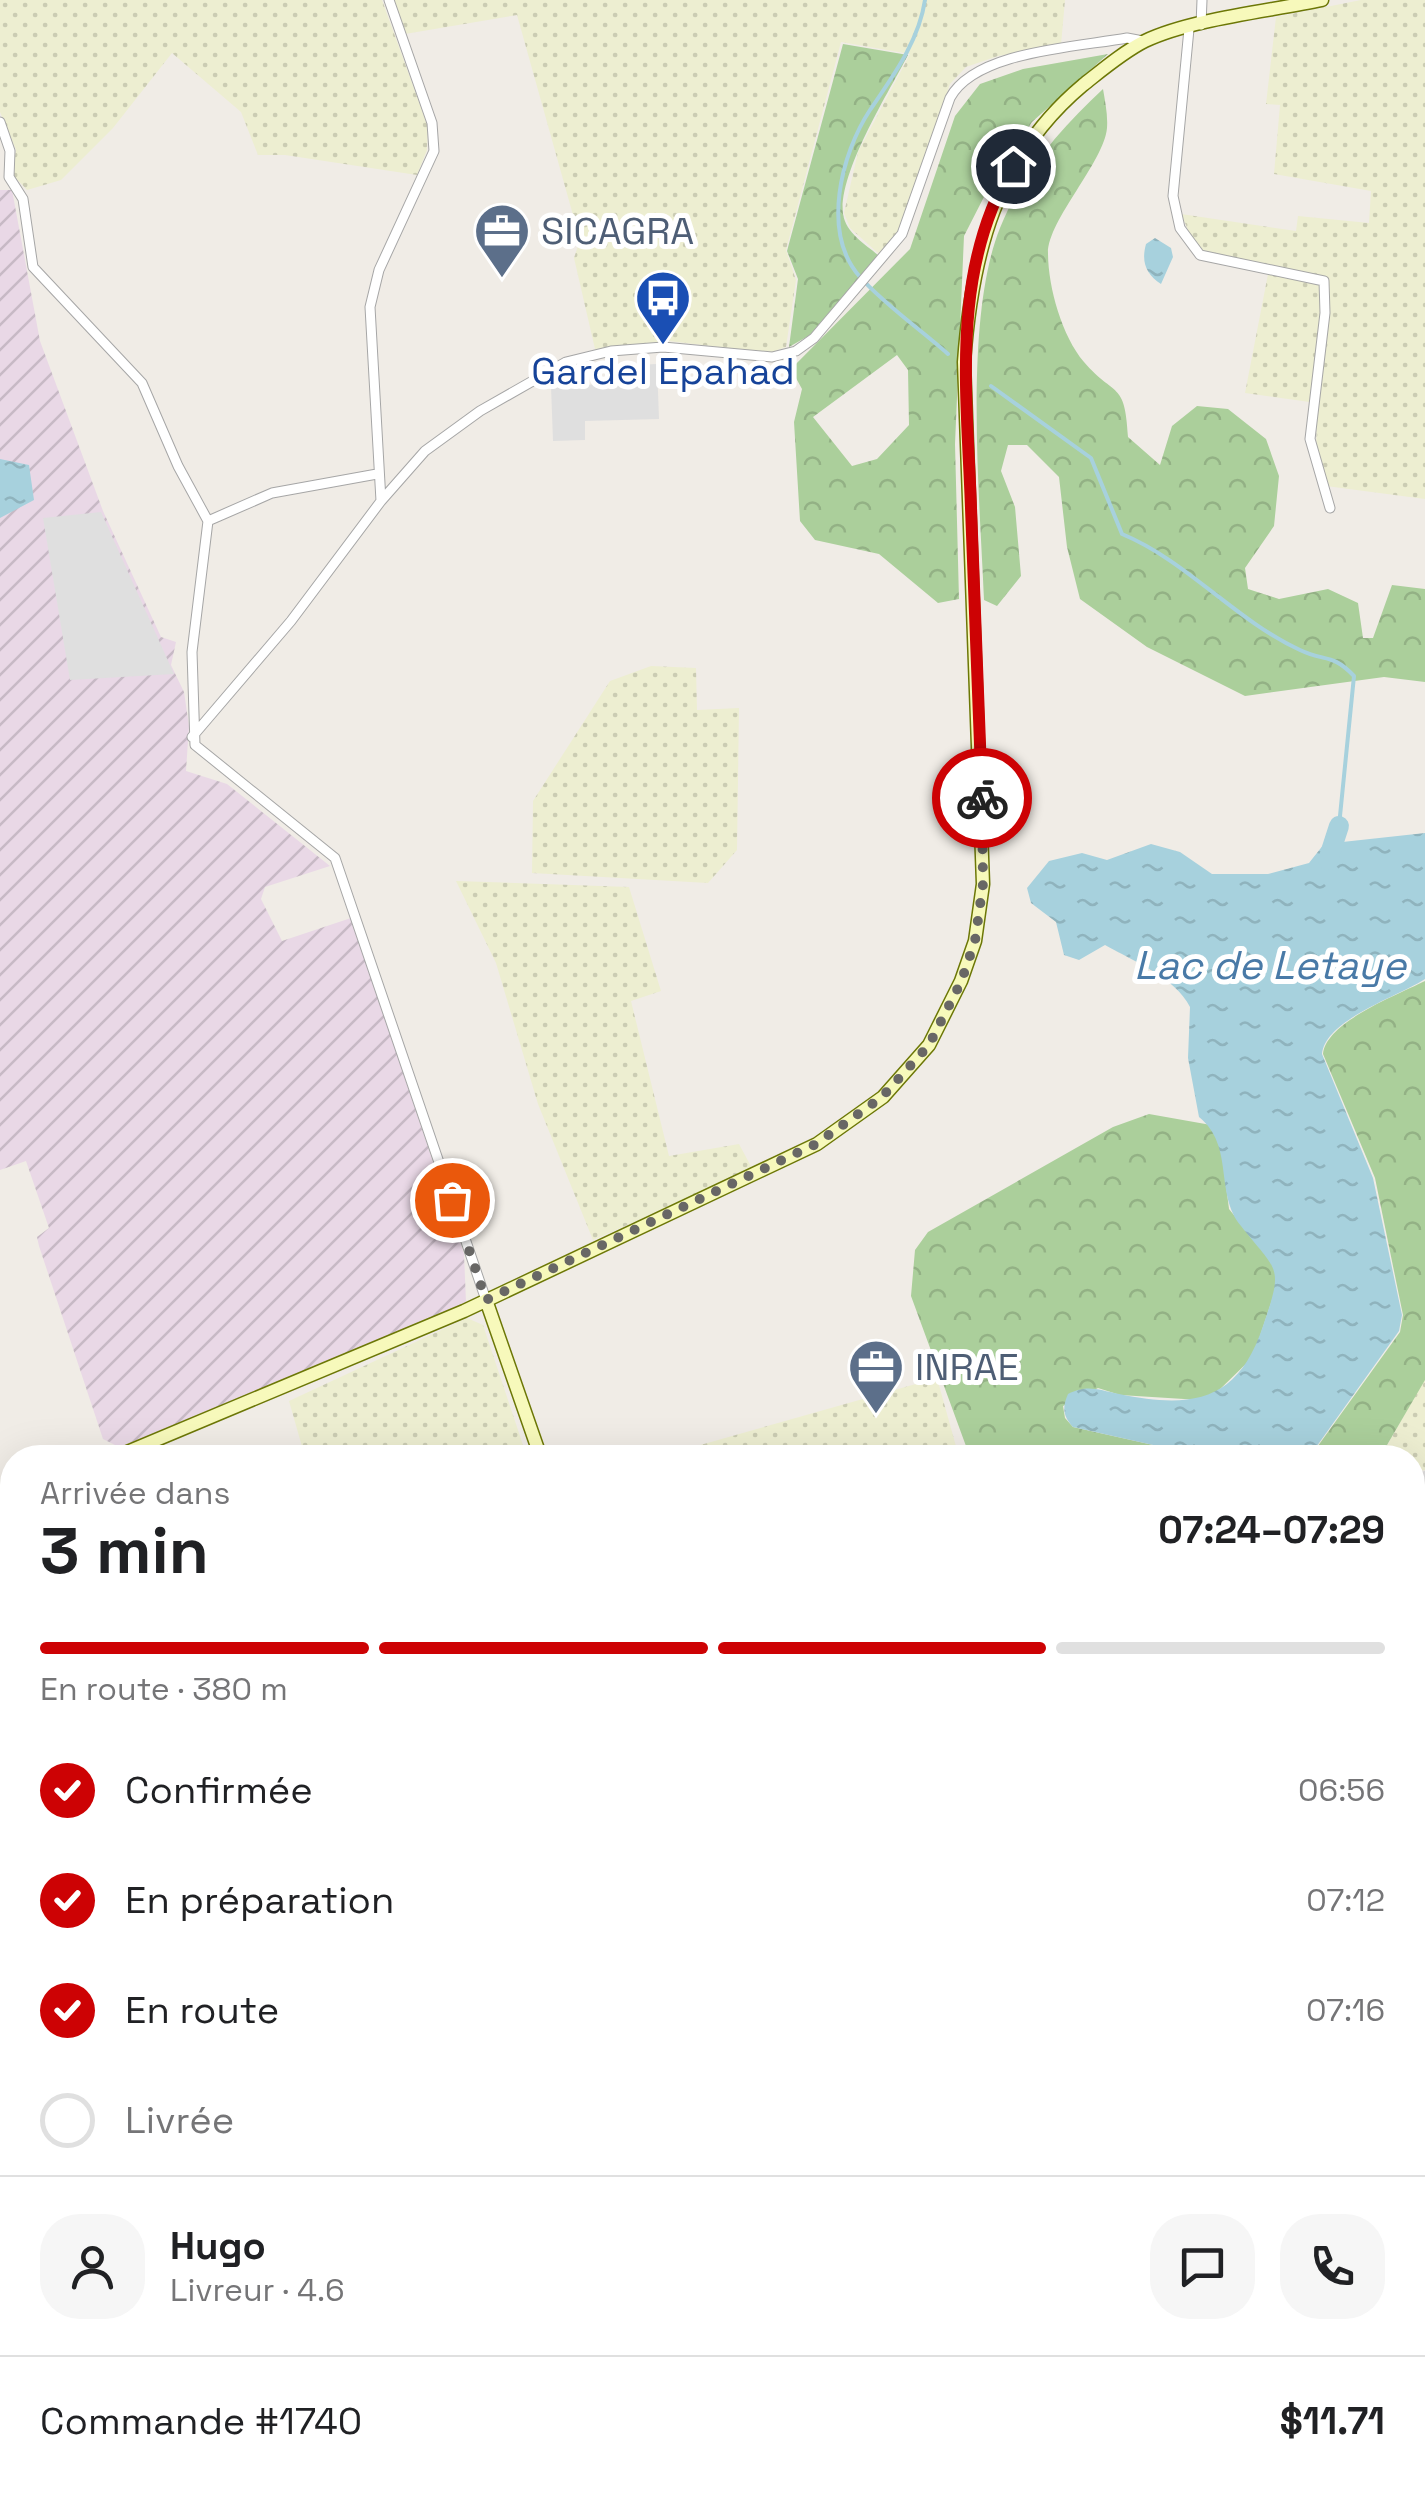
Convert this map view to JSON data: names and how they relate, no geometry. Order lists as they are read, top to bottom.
{
  "water": ["Lac de Letaye"],
  "places": {
    "office": ["SICAGRA", "INRAE"],
    "bus stop": ["Gardel Epahad"]
  },
  "page": {
    "heading": ["3 min", "Arrivée dans", "07:24–07:29"],
    "panel": [
      "Hugo",
      "Livreur · 4.6",
      "Commande #1740",
      "$11.71"
    ],
    "bar": "En route · 380 m",
    "list": [
      ["Confirmée", "06:56"],
      ["En préparation", "07:12"],
      ["En route", "07:16"],
      "Livrée"
    ]
  }
}
